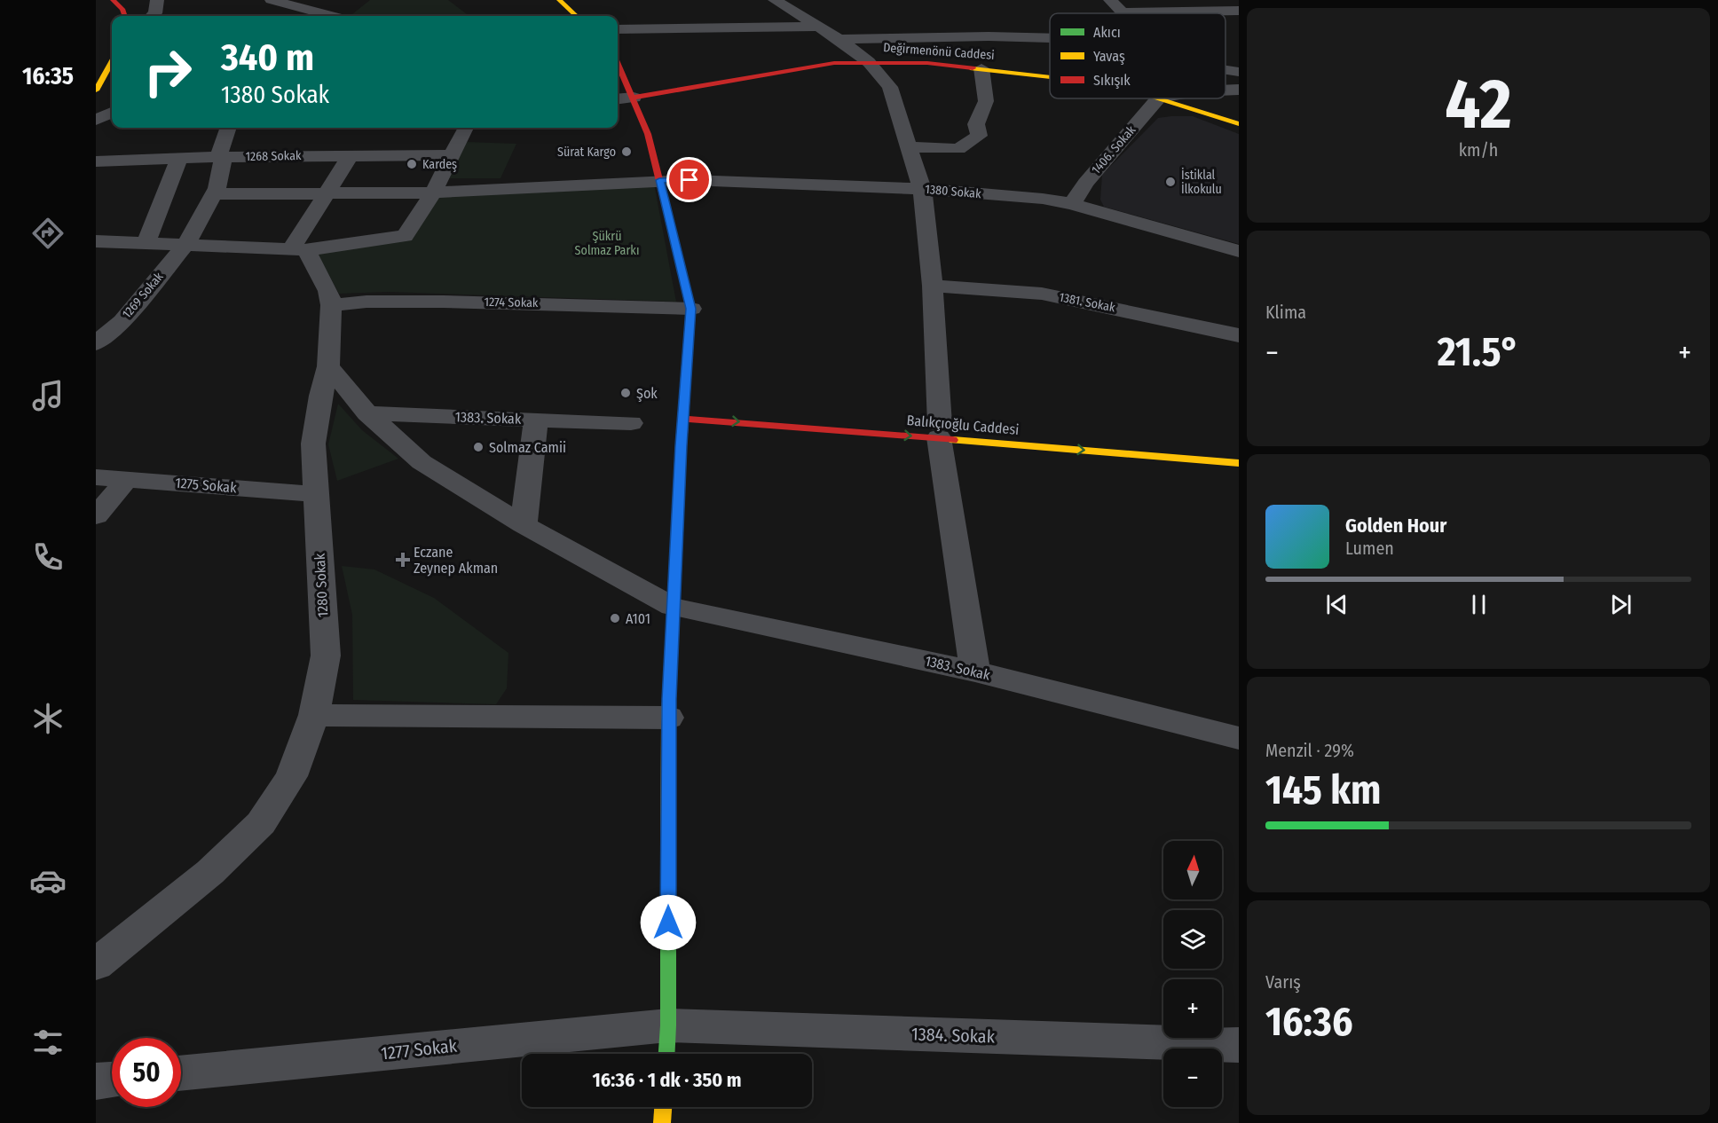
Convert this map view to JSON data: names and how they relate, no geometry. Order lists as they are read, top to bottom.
{
  "streets": {
    "main road": ["Değirmenönü Caddesi", "Balıkçıoğlu Caddesi"],
    "street": [
      "1406. Sokak",
      "1268 Sokak",
      "1380 Sokak",
      "1269 Sokak",
      "1274 Sokak",
      "1381. Sokak",
      "1383. Sokak",
      "1275 Sokak",
      "1280 Sokak",
      "1384. Sokak",
      "1277 Sokak"
    ]
  },
  "crossings": [
    ["1406. Sokak", "1380 Sokak"],
    ["1268 Sokak", "1269 Sokak"],
    ["1380 Sokak", "1269 Sokak"],
    ["1274 Sokak", "1280 Sokak"],
    ["1383. Sokak", "1280 Sokak"],
    ["1275 Sokak", "1280 Sokak"],
    ["1384. Sokak", "1277 Sokak"]
  ],
  "one_way": ["Balıkçıoğlu Caddesi"],
  "parks": ["Şükrü Solmaz Parkı"],
  "places": {
    "other": [
      "Sürat Kargo",
      "Kardeş",
      "İstiklal İlkokulu",
      "Şok",
      "Solmaz Camii",
      "A101"
    ],
    "health": ["Eczane Zeynep Akman"]
  },
  "legend": ["Akıcı", "Yavaş", "Sıkışık"],
  "north": "top",
  "page": {
    "tabs": "16:35",
    "tile": [
      ["42", "km/h"],
      "Klima",
      ["Menzil · 29%", "145 km"],
      ["Varış", "16:36"]
    ],
    "turn": ["340 m", "1380 Sokak"],
    "heat": ["−", "21.5°", "+"],
    "song": ["Golden Hour", "Lumen"],
    "map_buttons": ["+", "−"],
    "limit": "50",
    "trip": "16:36 · 1 dk · 350 m"
  }
}
